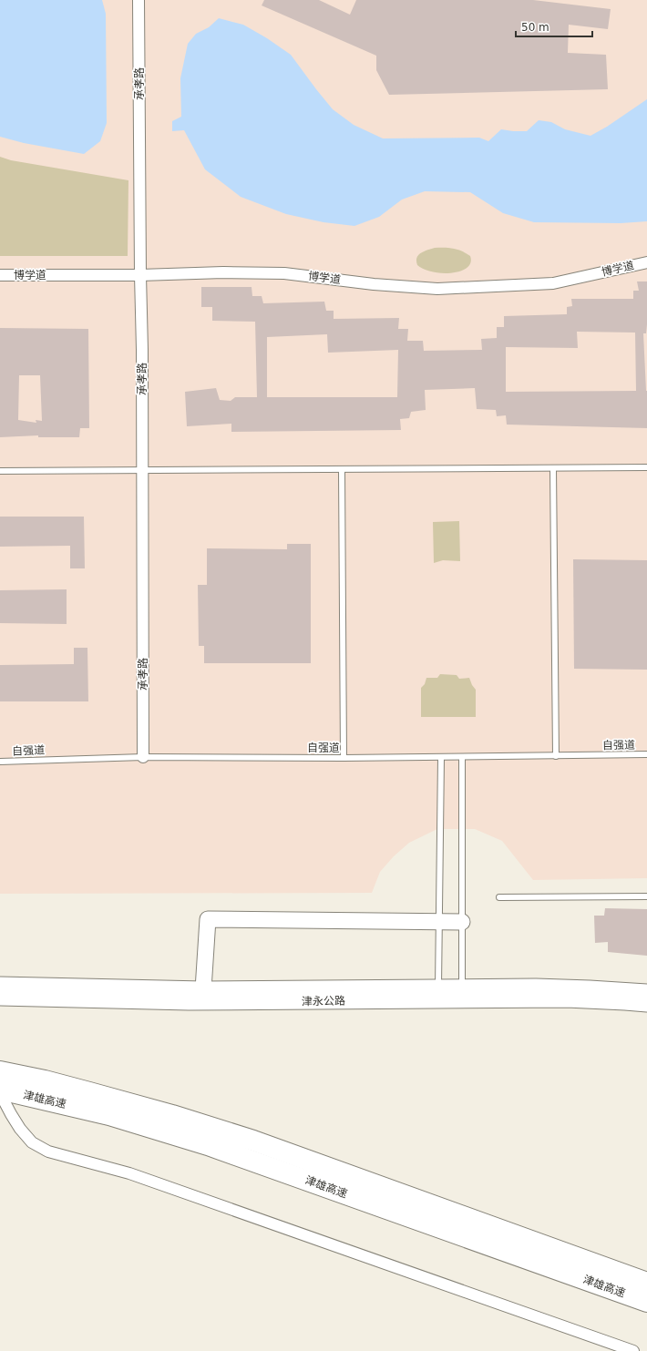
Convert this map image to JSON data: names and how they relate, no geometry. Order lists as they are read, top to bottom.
{
  "streets": {
    "highway": ["津雄高速"],
    "street": ["承孝路", "博学道", "津永公路"],
    "lane": ["自强道"]
  },
  "crossings": [
    ["承孝路", "博学道"],
    ["承孝路", "自强道"]
  ],
  "scale_bar": "50 m"
}
